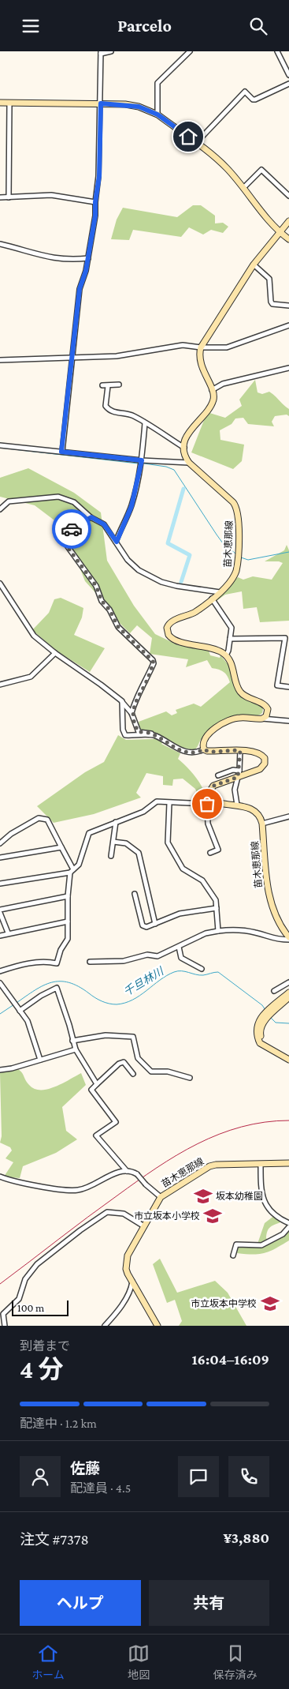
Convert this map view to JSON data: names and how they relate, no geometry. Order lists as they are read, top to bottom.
{
  "streets": {
    "main road": ["苗木恵那線"]
  },
  "water": ["千旦林川"],
  "places": {
    "school or university": ["坂本幼稚園", "市立坂本小学校", "市立坂本中学校"]
  },
  "scale_bar": "100 m",
  "page": {
    "header": "Parcelo",
    "scale": "100 m",
    "heading": ["4 分", "到着まで", "16:04–16:09"],
    "panel": [
      "佐藤",
      "配達員 · 4.5",
      "注文 #7378",
      "¥3,880"
    ],
    "bar": "配達中 · 1.2 km",
    "buttons": ["ヘルプ", "共有"],
    "tabs": ["ホーム", "地図", "保存済み"]
  }
}
